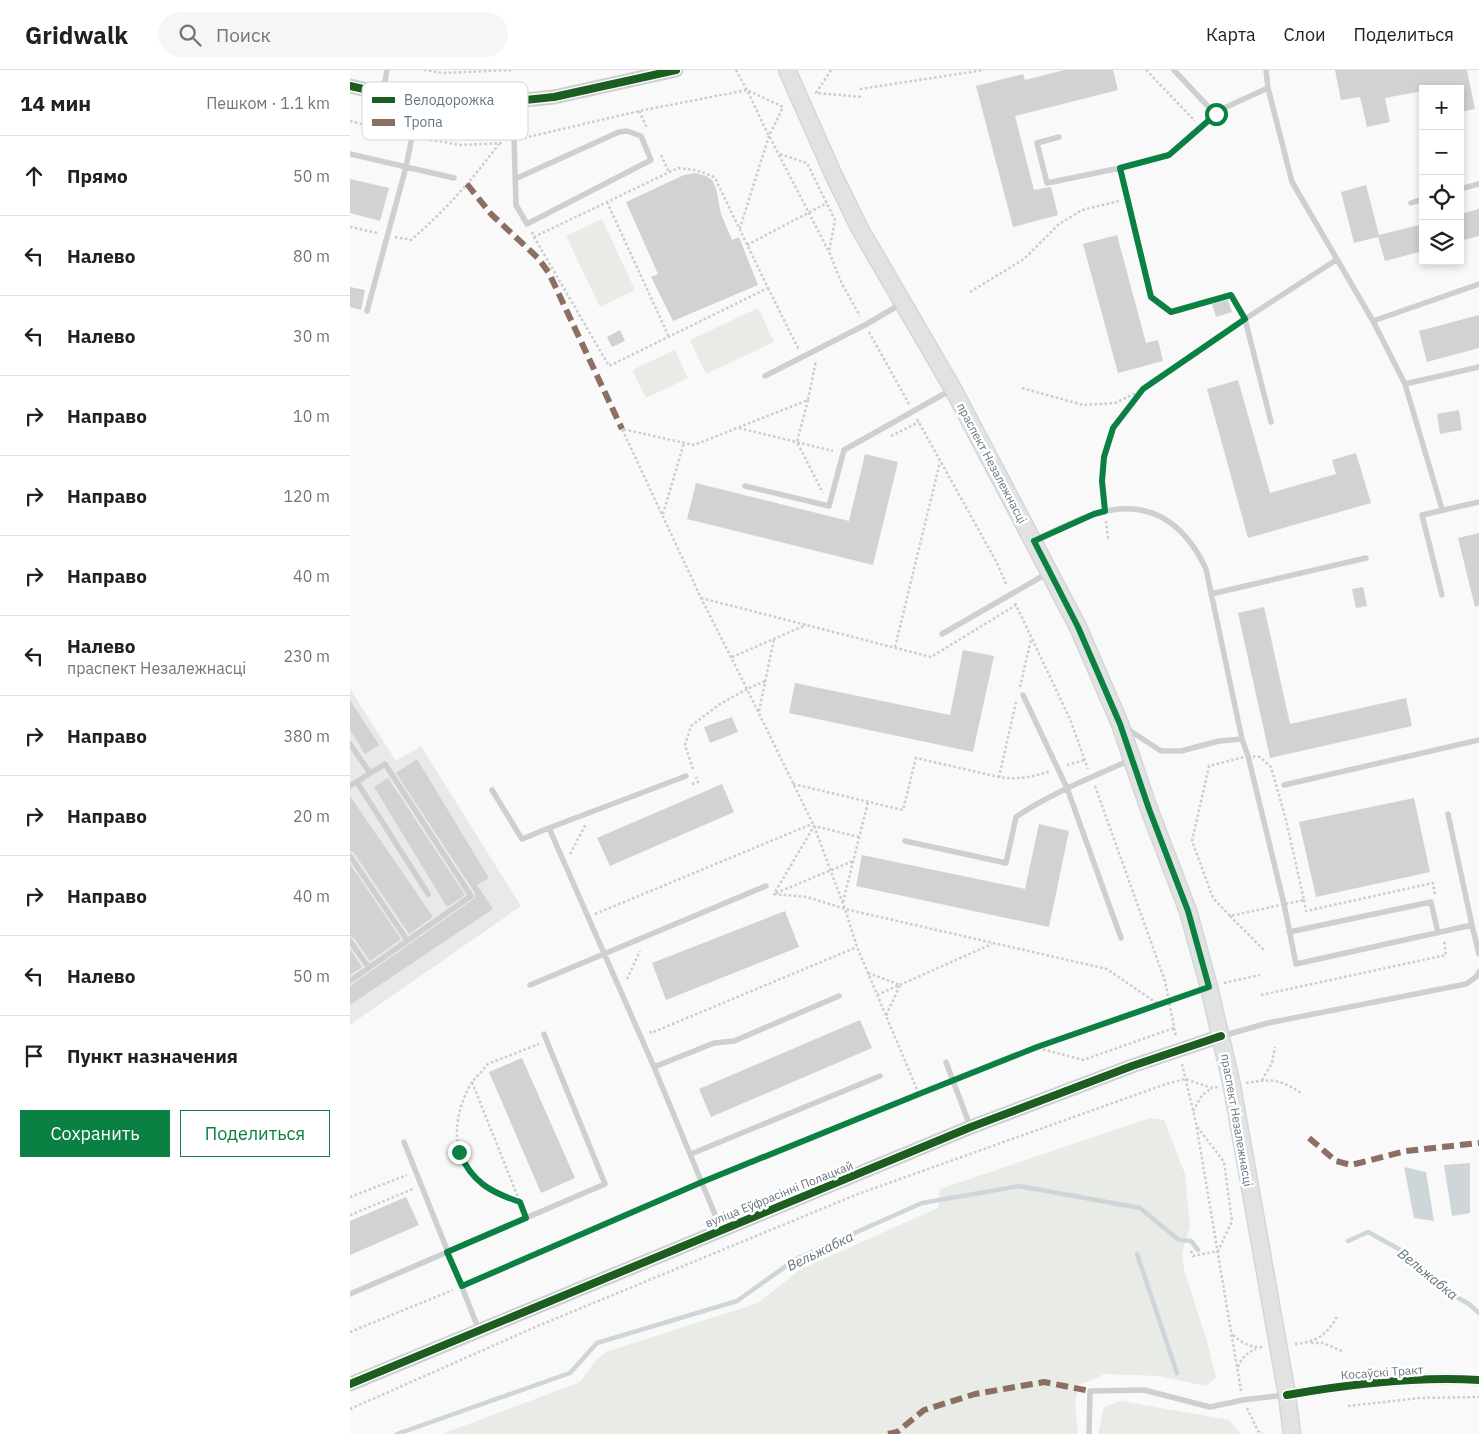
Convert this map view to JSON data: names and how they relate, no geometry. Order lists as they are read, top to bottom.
{
  "streets": {
    "main road": ["праспект Незалежнасці"],
    "street": ["вуліца Еўфрасінні Полацкай", "Косаўскі Тракт"]
  },
  "crossings": [
    ["праспект Незалежнасці", "вуліца Еўфрасінні Полацкай"],
    ["праспект Незалежнасці", "Косаўскі Тракт"]
  ],
  "water": ["Вельжабка"],
  "legend": ["Велодорожка", "Тропа"],
  "page": {
    "header": "Gridwalk",
    "search": "Поиск",
    "nav": ["Карта", "Слои", "Поделиться"],
    "heading": ["14 мин", "Пешком · 1.1 km"],
    "map_buttons": ["+", "−"],
    "list": [
      ["Прямо", "50 m"],
      ["Налево", "80 m"],
      ["Налево", "30 m"],
      ["Направо", "10 m"],
      ["Направо", "120 m"],
      ["Направо", "40 m"],
      ["Налево", "праспект Незалежнасці", "230 m"],
      ["Направо", "380 m"],
      ["Направо", "20 m"],
      ["Направо", "40 m"],
      ["Налево", "50 m"],
      "Пункт назначения"
    ],
    "buttons": ["Сохранить", "Поделиться"]
  }
}
